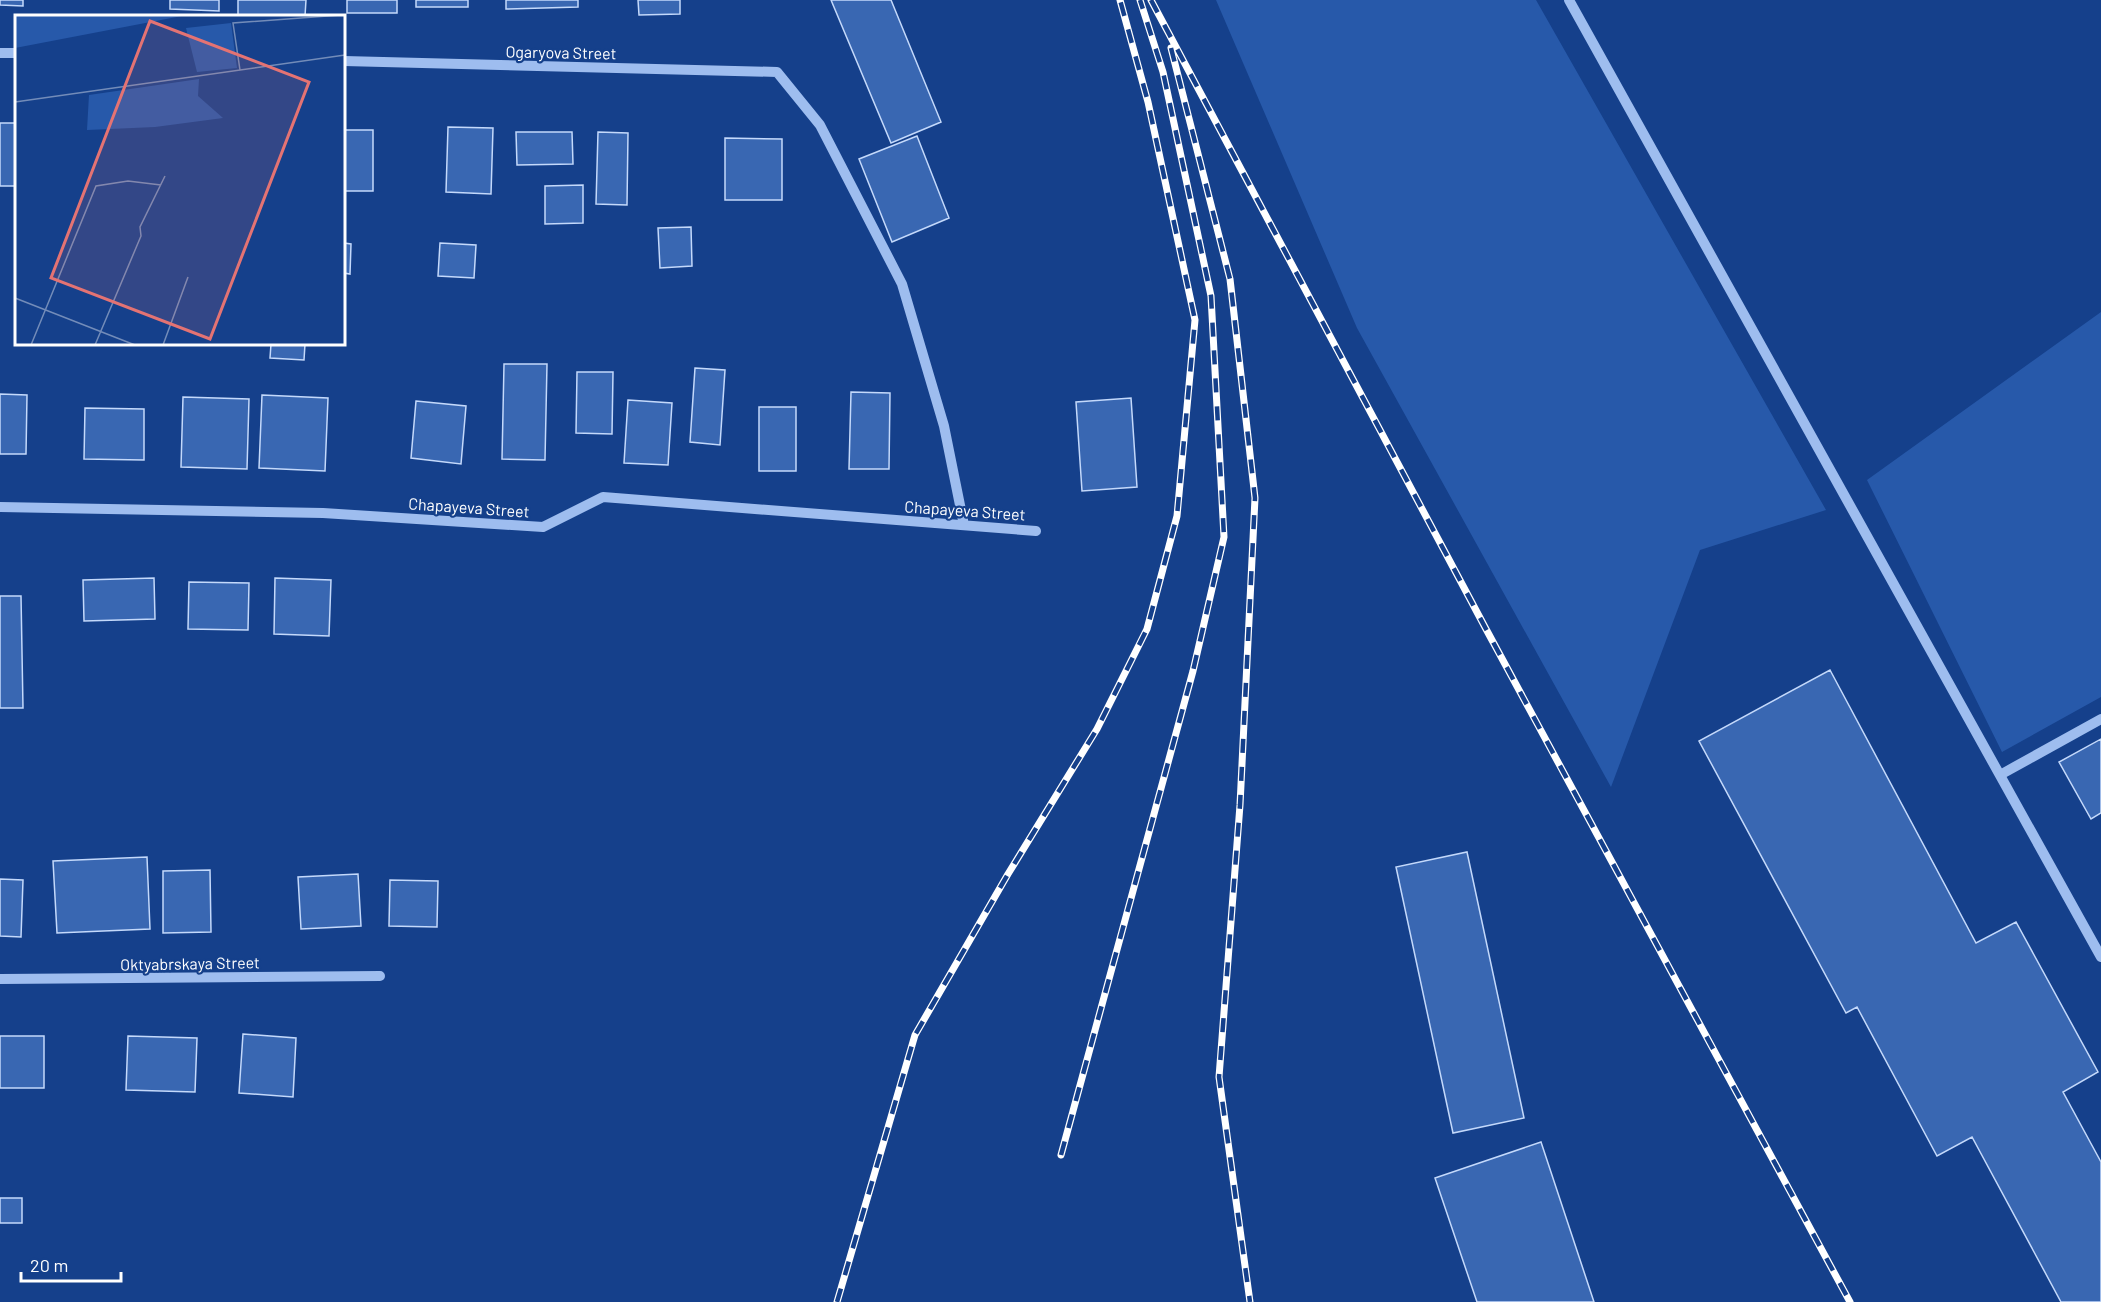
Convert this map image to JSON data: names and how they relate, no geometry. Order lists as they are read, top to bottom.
{
  "streets": {
    "street": ["Ogaryova Street", "Chapayeva Street", "Oktyabrskaya Street"]
  },
  "crossings": [
    ["Ogaryova Street", "Chapayeva Street"]
  ],
  "scale_bar": "20 m"
}
